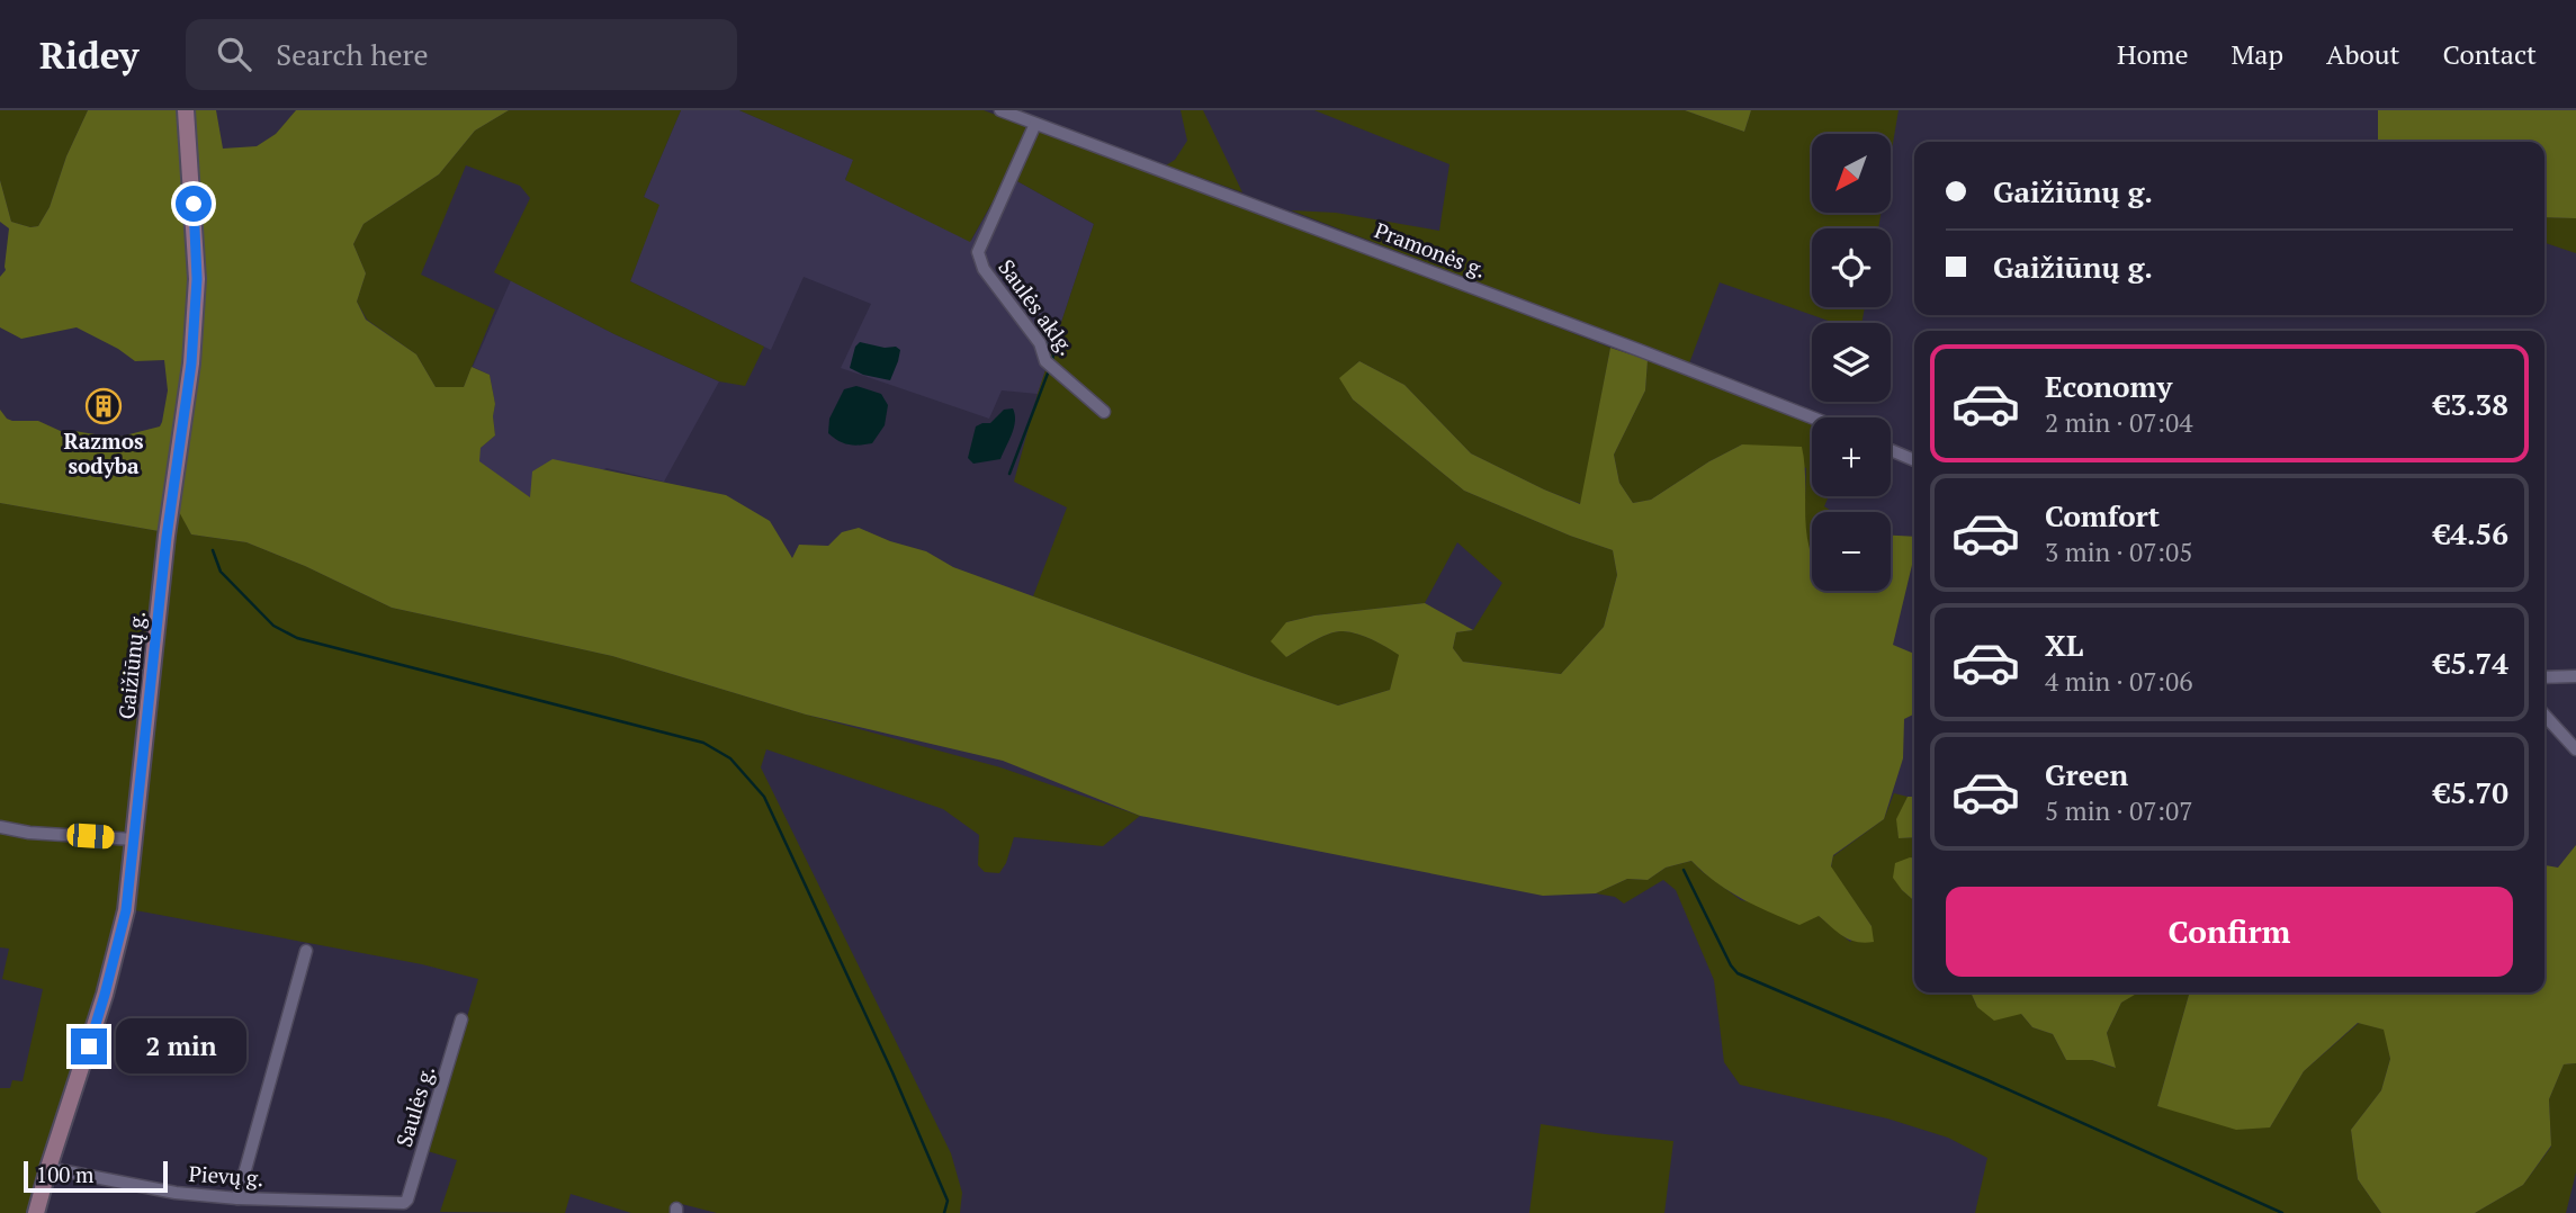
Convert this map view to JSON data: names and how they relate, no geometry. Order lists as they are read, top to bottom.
{
  "streets": {
    "main road": ["Gaižiūnų g."],
    "street": [
      "Pramonės g.",
      "Saulės aklg.",
      "Saulės g.",
      "Pievų g."
    ]
  },
  "crossings": [
    ["Pramonės g.", "Saulės aklg."],
    ["Gaižiūnų g.", "Pievų g."],
    ["Saulės g.", "Pievų g."]
  ],
  "places": {
    "building": ["Razmos sodyba"]
  },
  "scale_bar": "100 m",
  "north": "bottom left",
  "page": {
    "header": "Ridey",
    "search": "Search here",
    "nav": [
      "Home",
      "Map",
      "About",
      "Contact"
    ],
    "map_buttons": ["+", "−"],
    "banner": ["Gaižiūnų g.", "Gaižiūnų g."],
    "list": [
      {
        "name": "Economy",
        "note": "2 min · 07:04",
        "value": "€3.38"
      },
      {
        "name": "Comfort",
        "note": "3 min · 07:05",
        "value": "€4.56"
      },
      {
        "name": "XL",
        "note": "4 min · 07:06",
        "value": "€5.74"
      },
      {
        "name": "Green",
        "note": "5 min · 07:07",
        "value": "€5.70"
      }
    ],
    "buttons": "Confirm",
    "bubble": "2 min",
    "scale": "100 m"
  }
}
